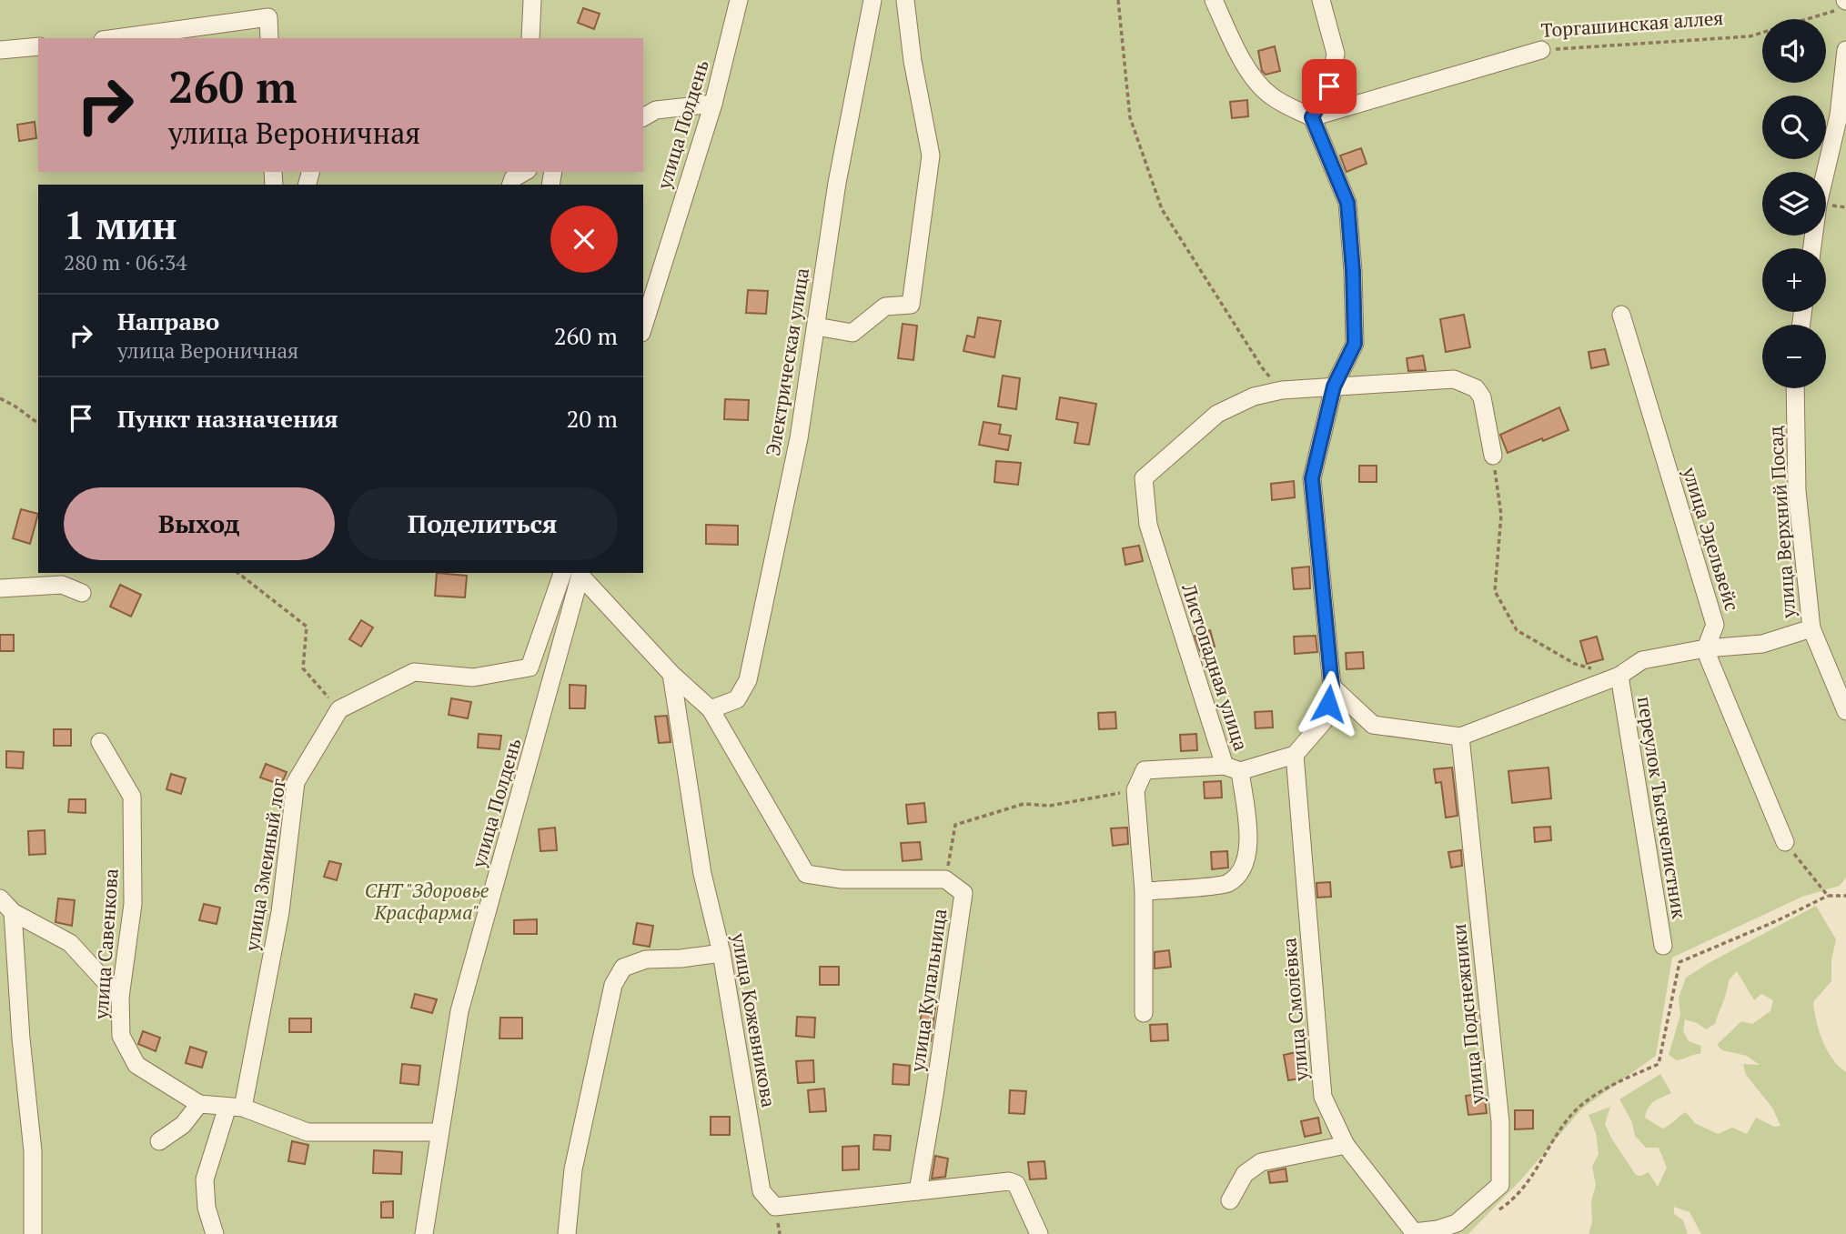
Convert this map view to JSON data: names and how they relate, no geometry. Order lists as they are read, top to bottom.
{
  "streets": {
    "street": [
      "Торгашинская аллея",
      "улица Полдень",
      "Электрическая улица",
      "улица Верхний Посад",
      "улица Эдельвейс",
      "Листопадная улица",
      "переулок Тысячелистник",
      "улица Змеиный лог",
      "улица Савенкова",
      "улица Купальница",
      "улица Смолёвка",
      "улица Подснежники",
      "улица Кожевникова"
    ]
  },
  "crossings": [
    ["улица Полдень", "улица Савенкова"],
    ["Электрическая улица", "улица Купальница"],
    ["улица Верхний Посад", "улица Эдельвейс"],
    ["улица Верхний Посад", "переулок Тысячелистник"],
    ["улица Верхний Посад", "улица Подснежники"],
    ["улица Змеиный лог", "улица Савенкова"],
    ["улица Купальница", "улица Кожевникова"],
    ["улица Смолёвка", "улица Подснежники"]
  ],
  "parks": ["СНТ \"Здоровье Красфарма\""],
  "page": {
    "map_buttons": ["+", "−"],
    "turn": ["260 m", "улица Вероничная"],
    "heading": ["1 мин", "280 m · 06:34"],
    "list": [
      {
        "name": "Направо",
        "note": "улица Вероничная",
        "value": "260 m"
      },
      {
        "name": "Пункт назначения",
        "value": "20 m"
      }
    ],
    "buttons": ["Выход", "Поделиться"]
  }
}
